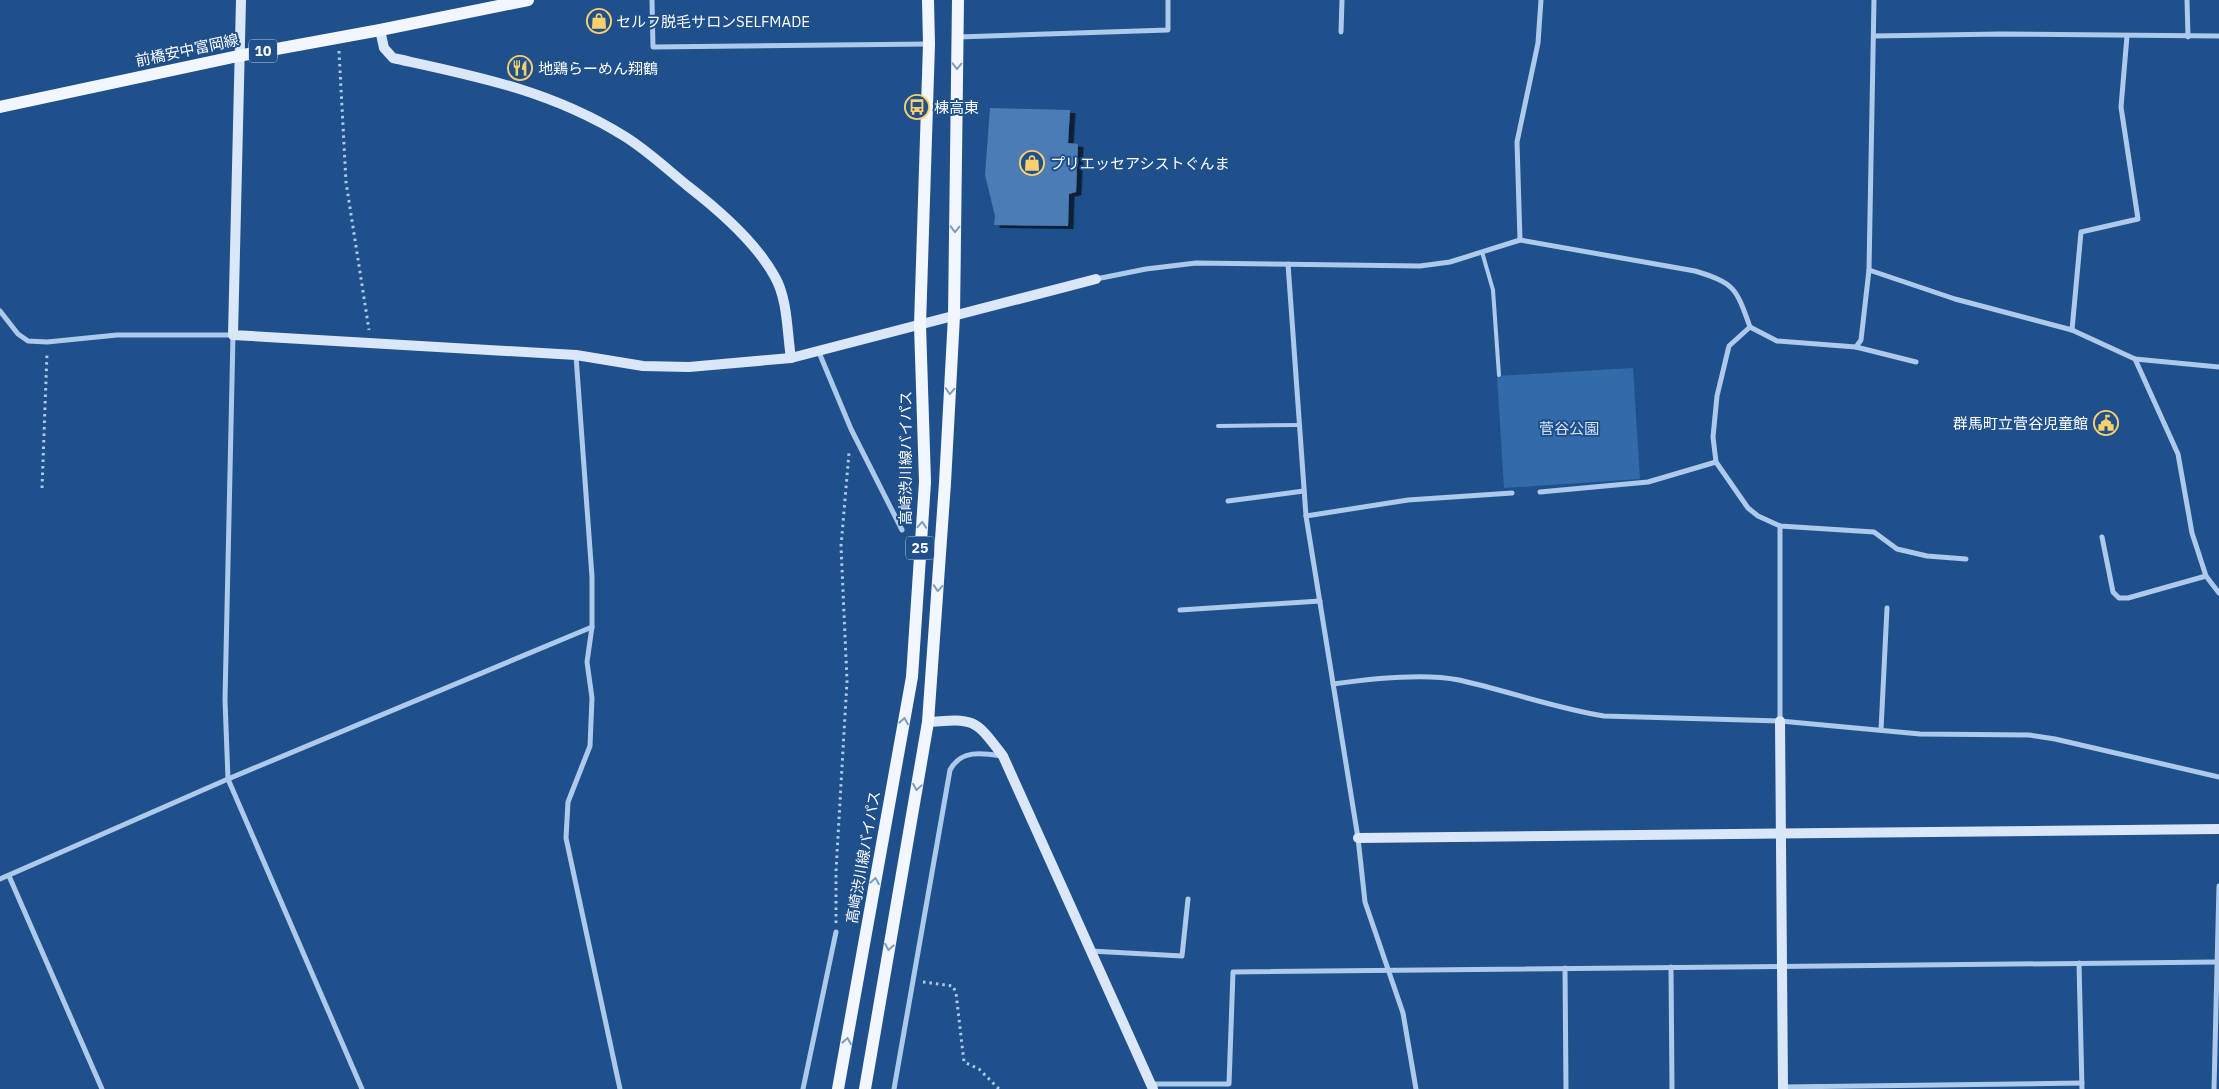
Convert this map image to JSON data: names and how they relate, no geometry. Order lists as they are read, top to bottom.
{
  "streets": {
    "main road": [
      "前橋安中富岡線",
      "10",
      "高崎渋川線バイパス",
      "25"
    ]
  },
  "parks": ["菅谷公園"],
  "places": {
    "shop": ["セルフ脱毛サロンSELFMADE", "プリエッセアシストぐんま"],
    "restaurant": ["地鶏らーめん翔鶴"],
    "bus stop": ["棟高東"],
    "public building": ["群馬町立菅谷児童館"]
  }
}
